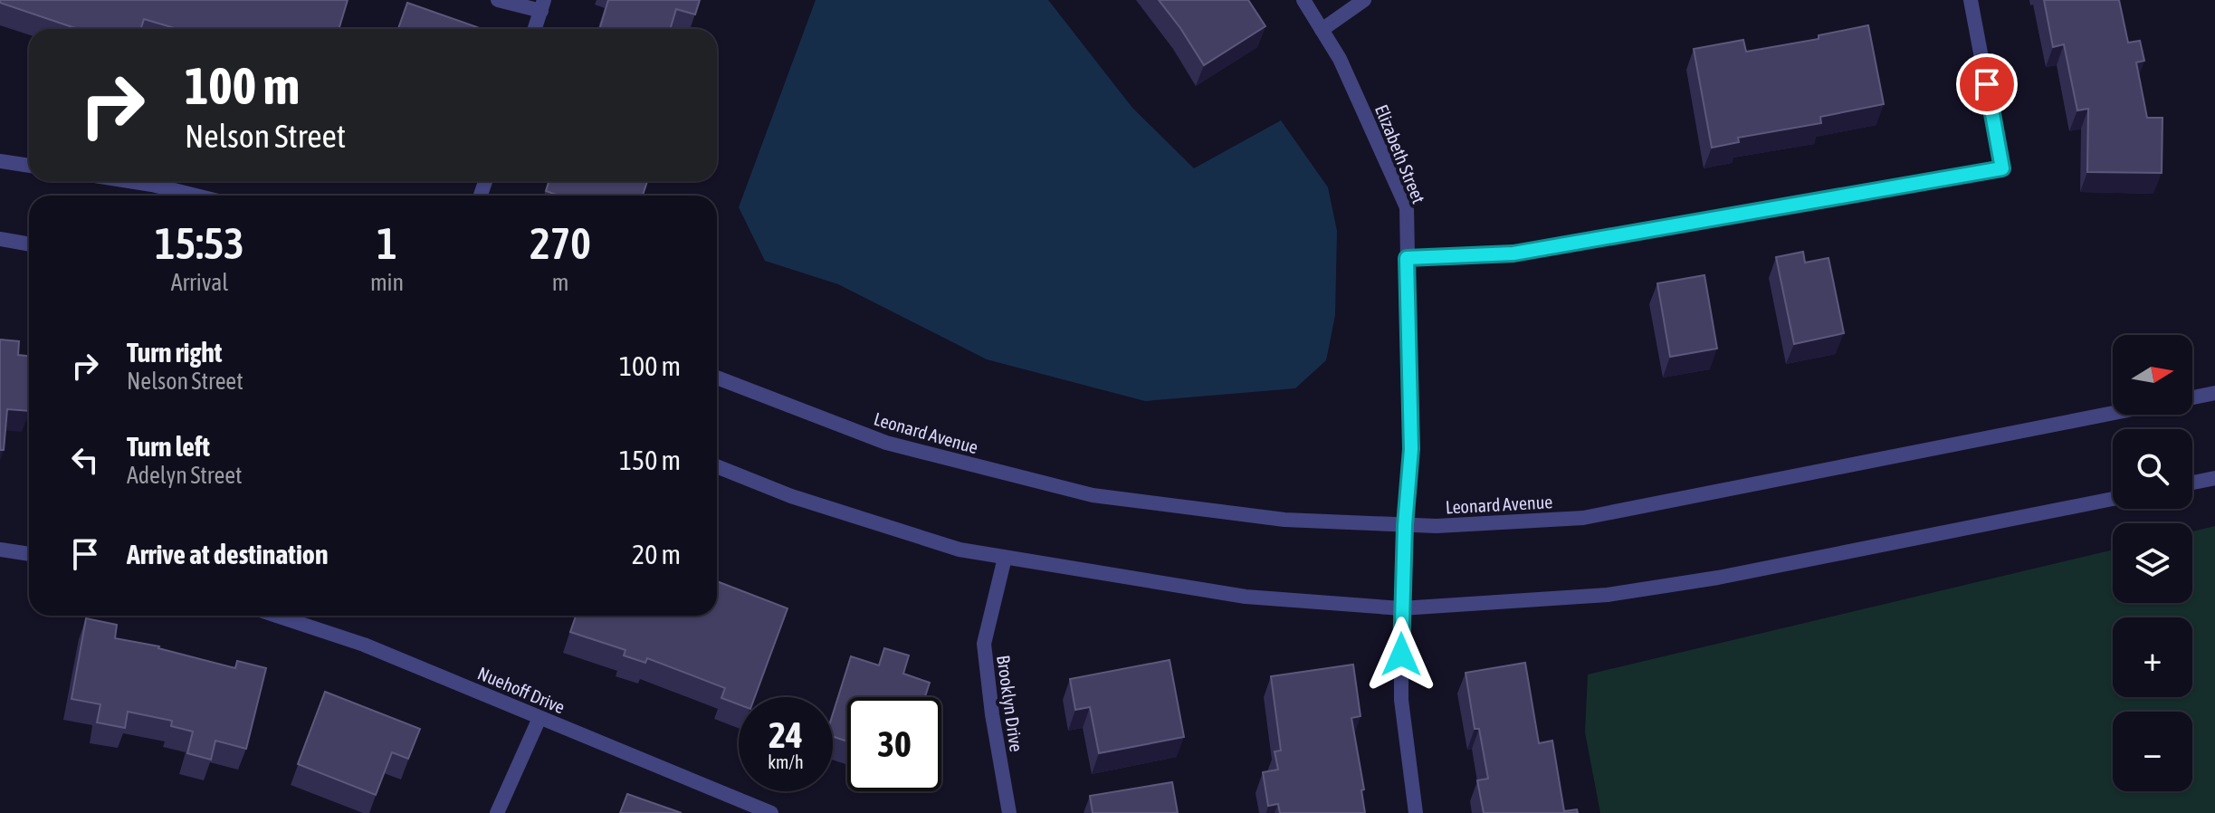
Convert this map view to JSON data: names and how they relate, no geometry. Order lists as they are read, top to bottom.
{
  "streets": {
    "street": [
      "Elizabeth Street",
      "Leonard Avenue",
      "Nuehoff Drive",
      "Brooklyn Drive"
    ]
  },
  "crossings": [
    ["Elizabeth Street", "Leonard Avenue"]
  ],
  "north": "right",
  "page": {
    "turn": ["100 m", "Nelson Street"],
    "eta": [
      "15:53",
      "Arrival",
      "1",
      "min",
      "270",
      "m"
    ],
    "list": [
      {
        "name": "Turn right",
        "note": "Nelson Street",
        "value": "100 m"
      },
      {
        "name": "Turn left",
        "note": "Adelyn Street",
        "value": "150 m"
      },
      {
        "name": "Arrive at destination",
        "value": "20 m"
      }
    ],
    "map_buttons": ["+", "−"],
    "speed": "24 km/h",
    "limit": "30"
  }
}
